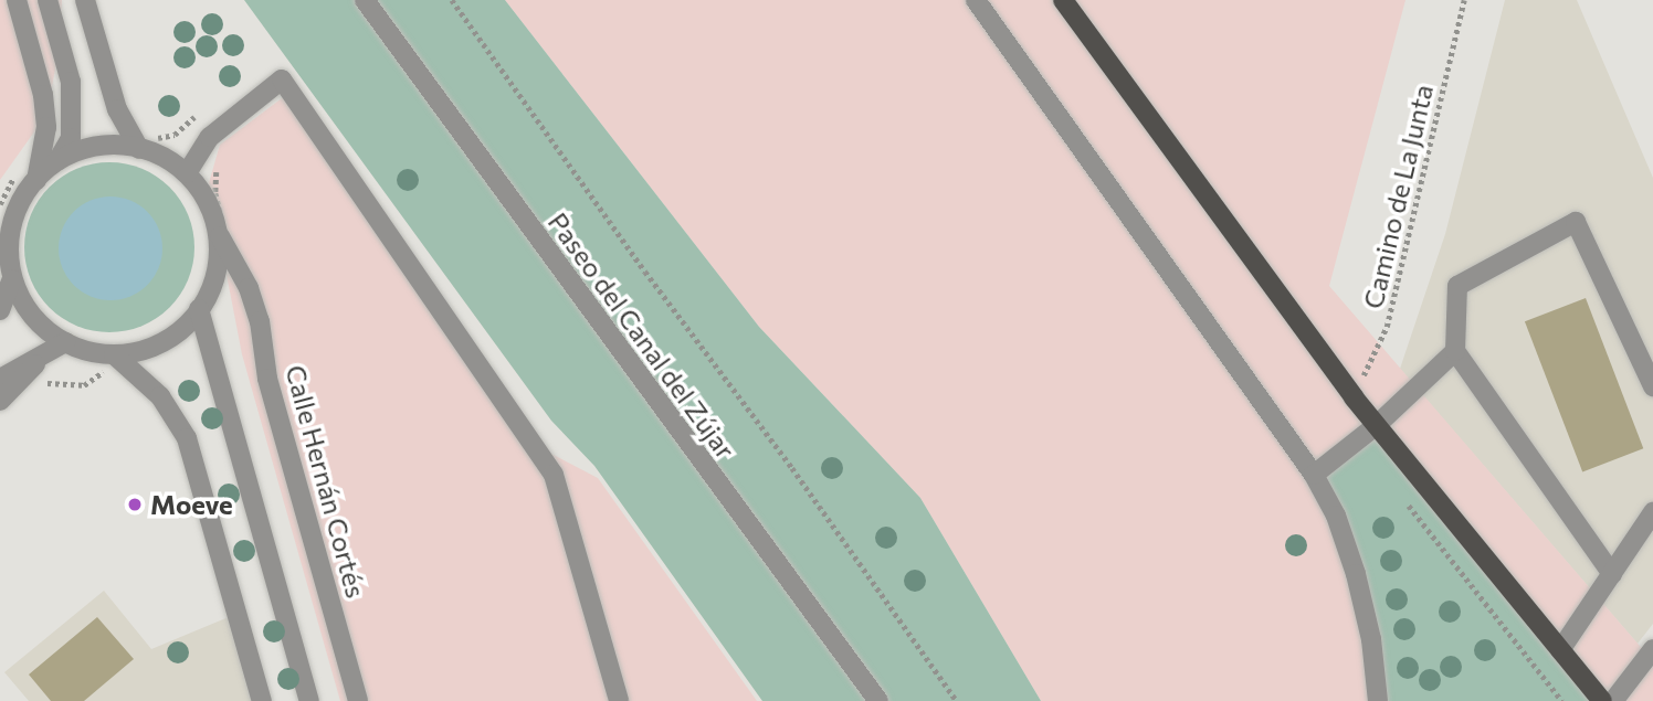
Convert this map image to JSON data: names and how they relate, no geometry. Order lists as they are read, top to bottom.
{
  "streets": {
    "street": ["Paseo del Canal del Zújar", "Calle Hernán Cortés"],
    "path": ["Camino de La Junta"]
  },
  "places": ["Moeve"]
}
